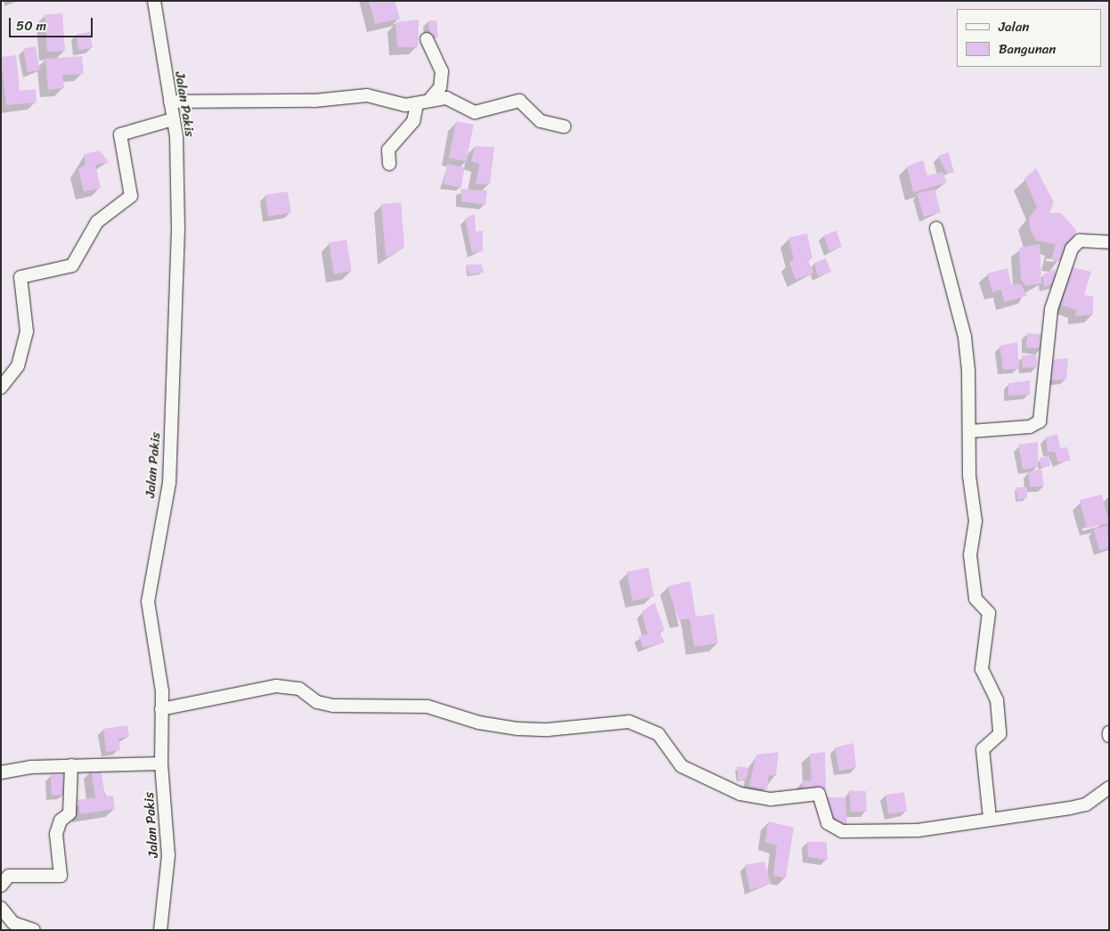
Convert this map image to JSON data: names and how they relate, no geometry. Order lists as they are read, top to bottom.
{
  "streets": {
    "street": ["Jalan Pakis"]
  },
  "legend": ["Jalan", "Bangunan"],
  "scale_bar": "50 m"
}
